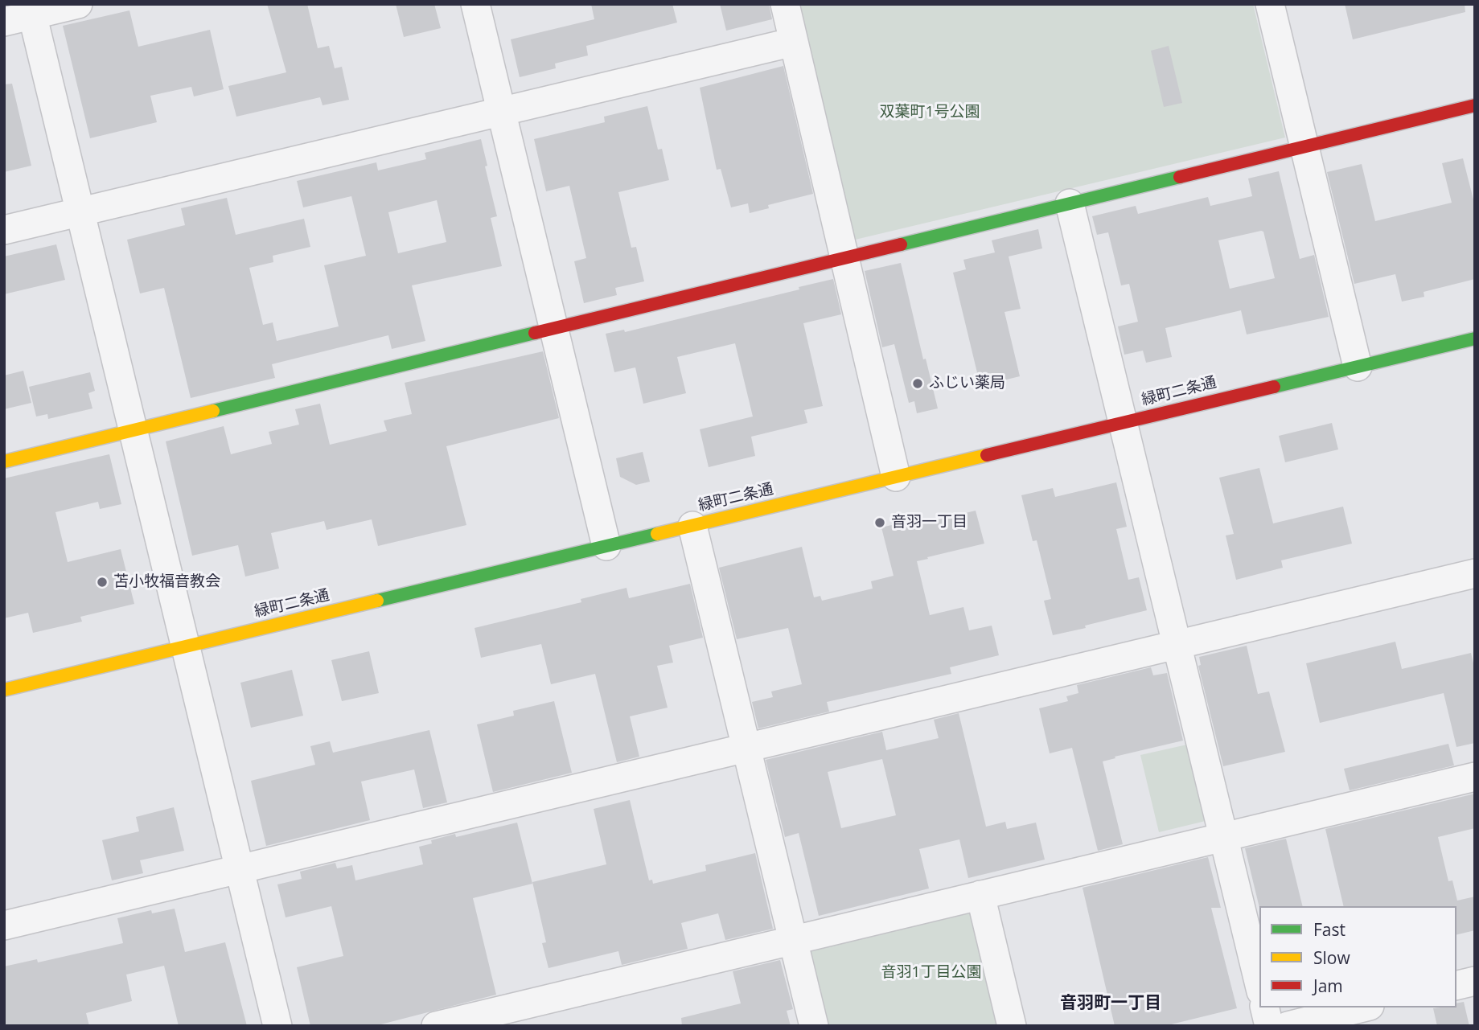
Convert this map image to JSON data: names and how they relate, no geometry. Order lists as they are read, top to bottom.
{
  "streets": {
    "street": ["緑町二条通"]
  },
  "districts": ["音羽町一丁目"],
  "parks": ["双葉町1号公園", "音羽1丁目公園"],
  "places": ["ふじい薬局", "音羽一丁目", "苫小牧福音教会"],
  "legend": ["Fast", "Slow", "Jam"]
}
